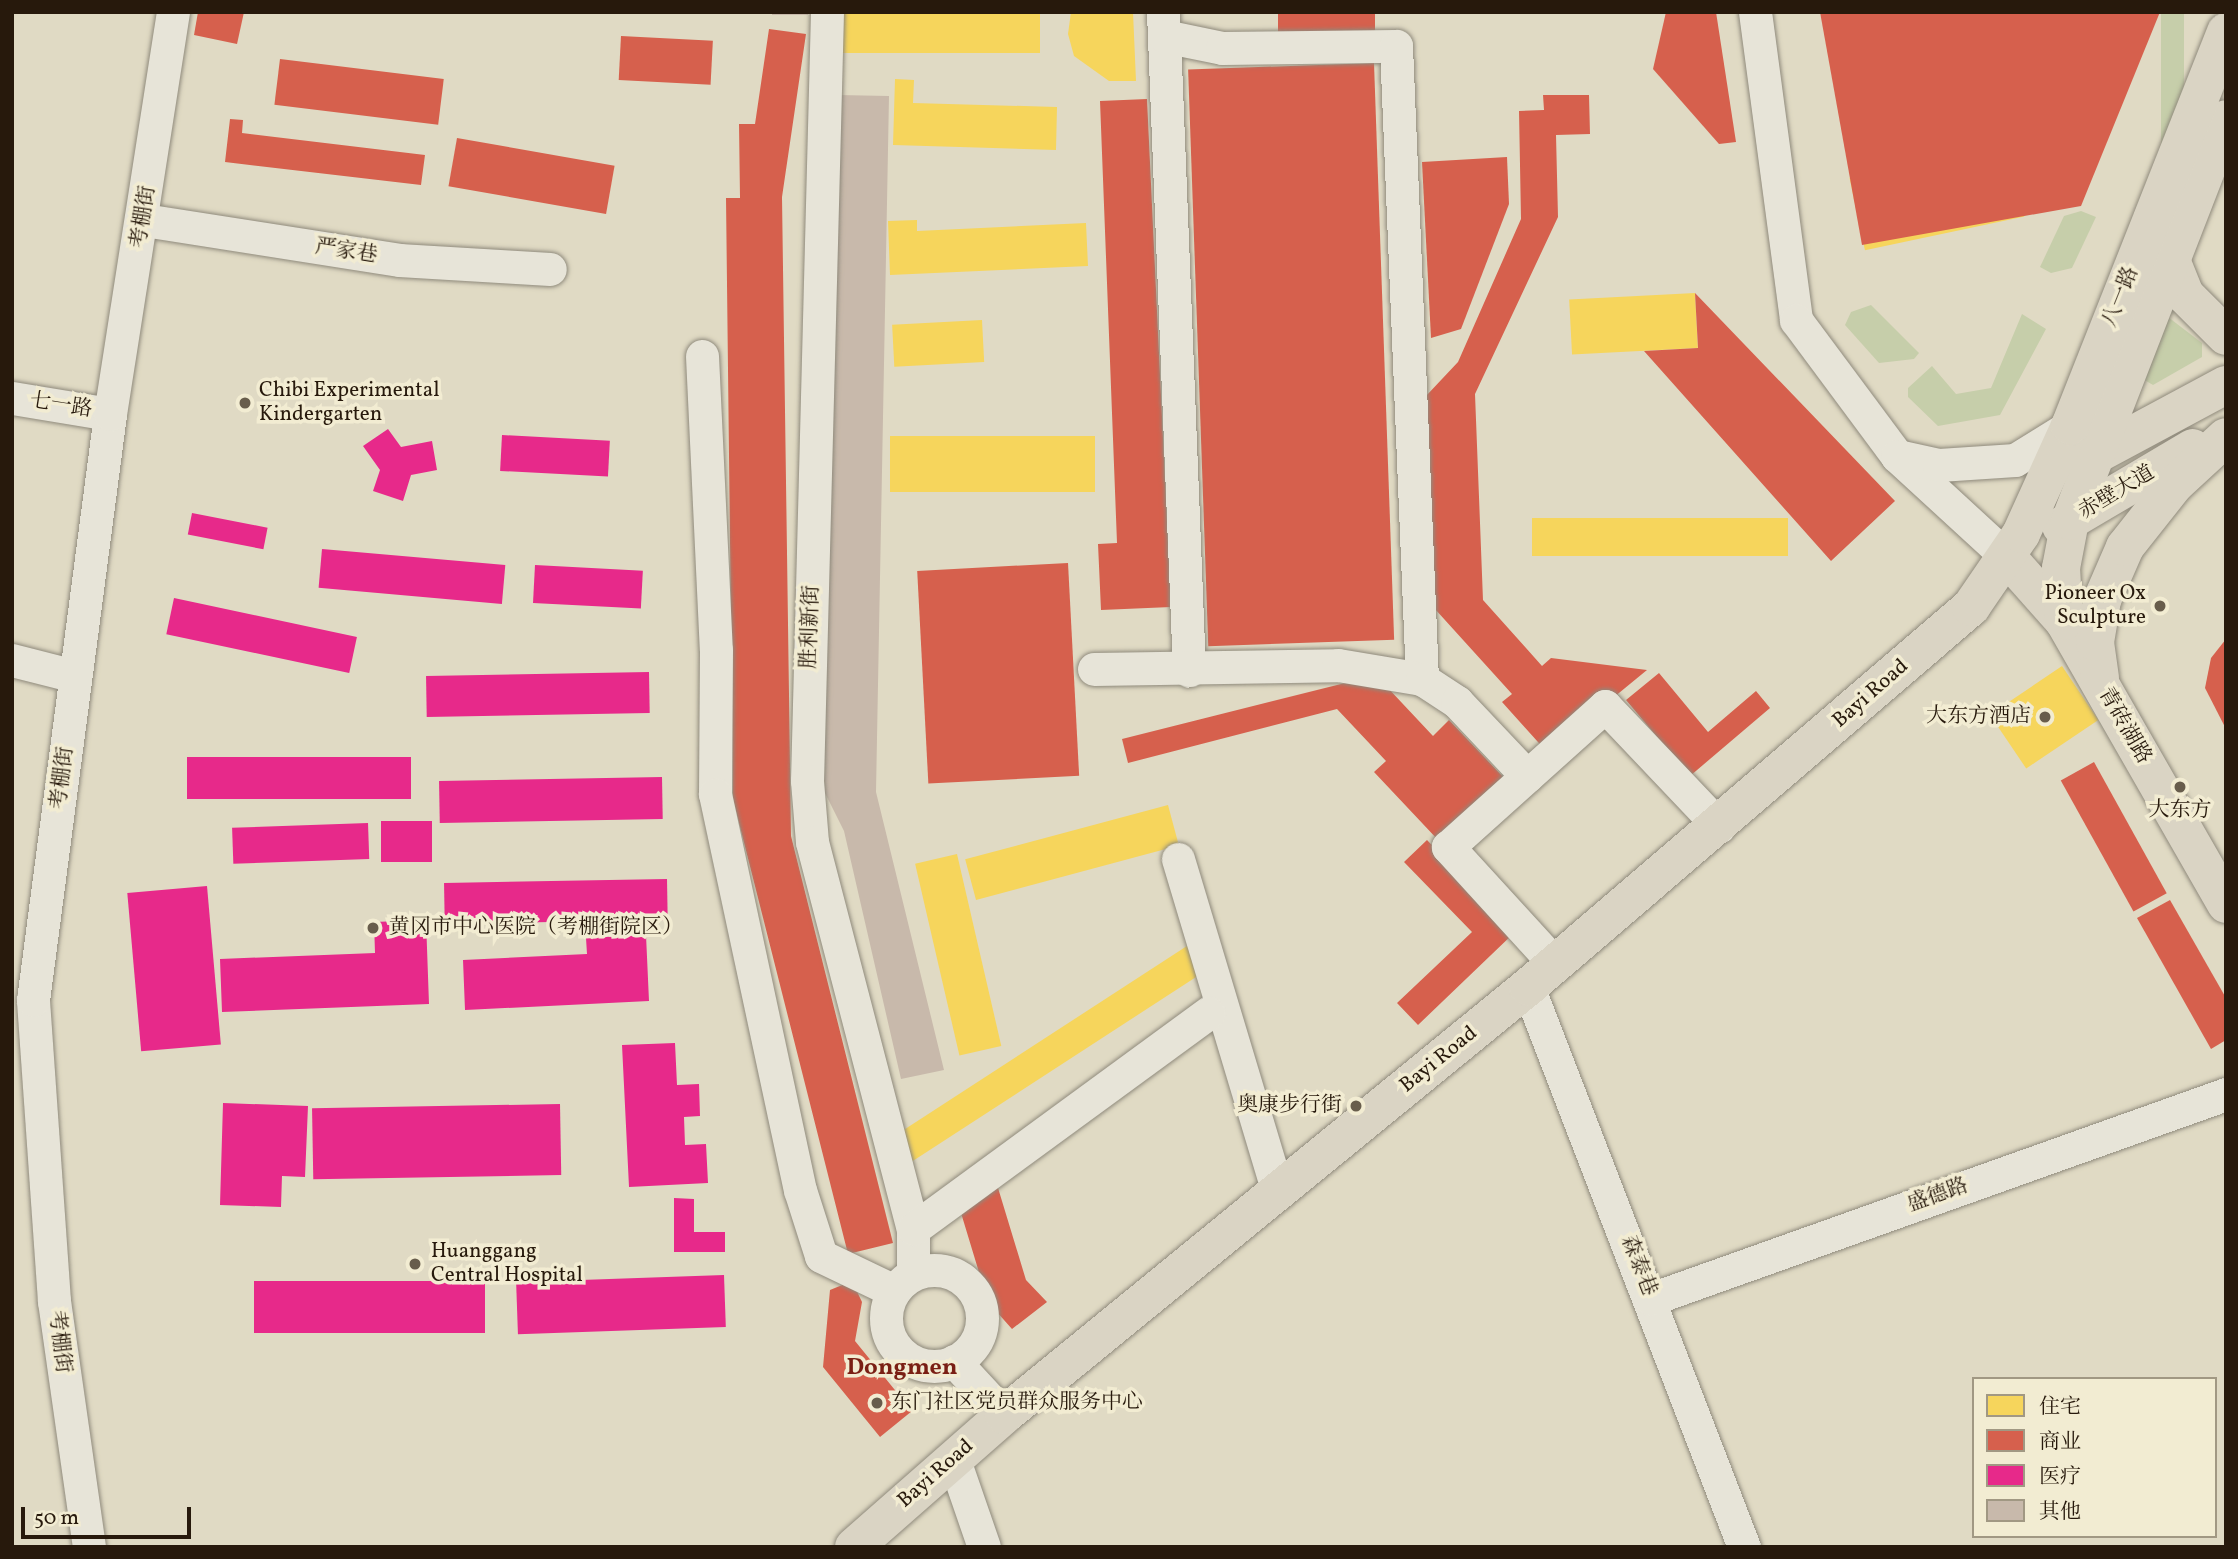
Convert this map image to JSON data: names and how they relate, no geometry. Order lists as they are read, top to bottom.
{
  "streets": {
    "main road": [
      "八一路",
      "赤壁大道",
      "Bayi Road",
      "青砖湖路"
    ],
    "street": [
      "考棚街",
      "严家巷",
      "七一路",
      "胜利新街",
      "盛德路",
      "森泰巷"
    ]
  },
  "crossings": [
    ["考棚街", "严家巷"],
    ["考棚街", "七一路"],
    ["八一路", "赤壁大道"],
    ["八一路", "Bayi Road"],
    ["八一路", "青砖湖路"],
    ["赤壁大道", "Bayi Road"],
    ["赤壁大道", "青砖湖路"],
    ["Bayi Road", "青砖湖路"],
    ["Bayi Road", "森泰巷"],
    ["盛德路", "森泰巷"]
  ],
  "districts": ["Dongmen"],
  "places": [
    "Chibi Experimental Kindergarten",
    "Pioneer Ox Sculpture",
    "大东方酒店",
    "大东方",
    "黄冈市中心医院（考棚街院区）",
    "奥康步行街",
    "Huanggang Central Hospital",
    "东门社区党员群众服务中心"
  ],
  "legend": [
    "住宅",
    "商业",
    "医疗",
    "其他"
  ],
  "scale_bar": "50 m"
}
